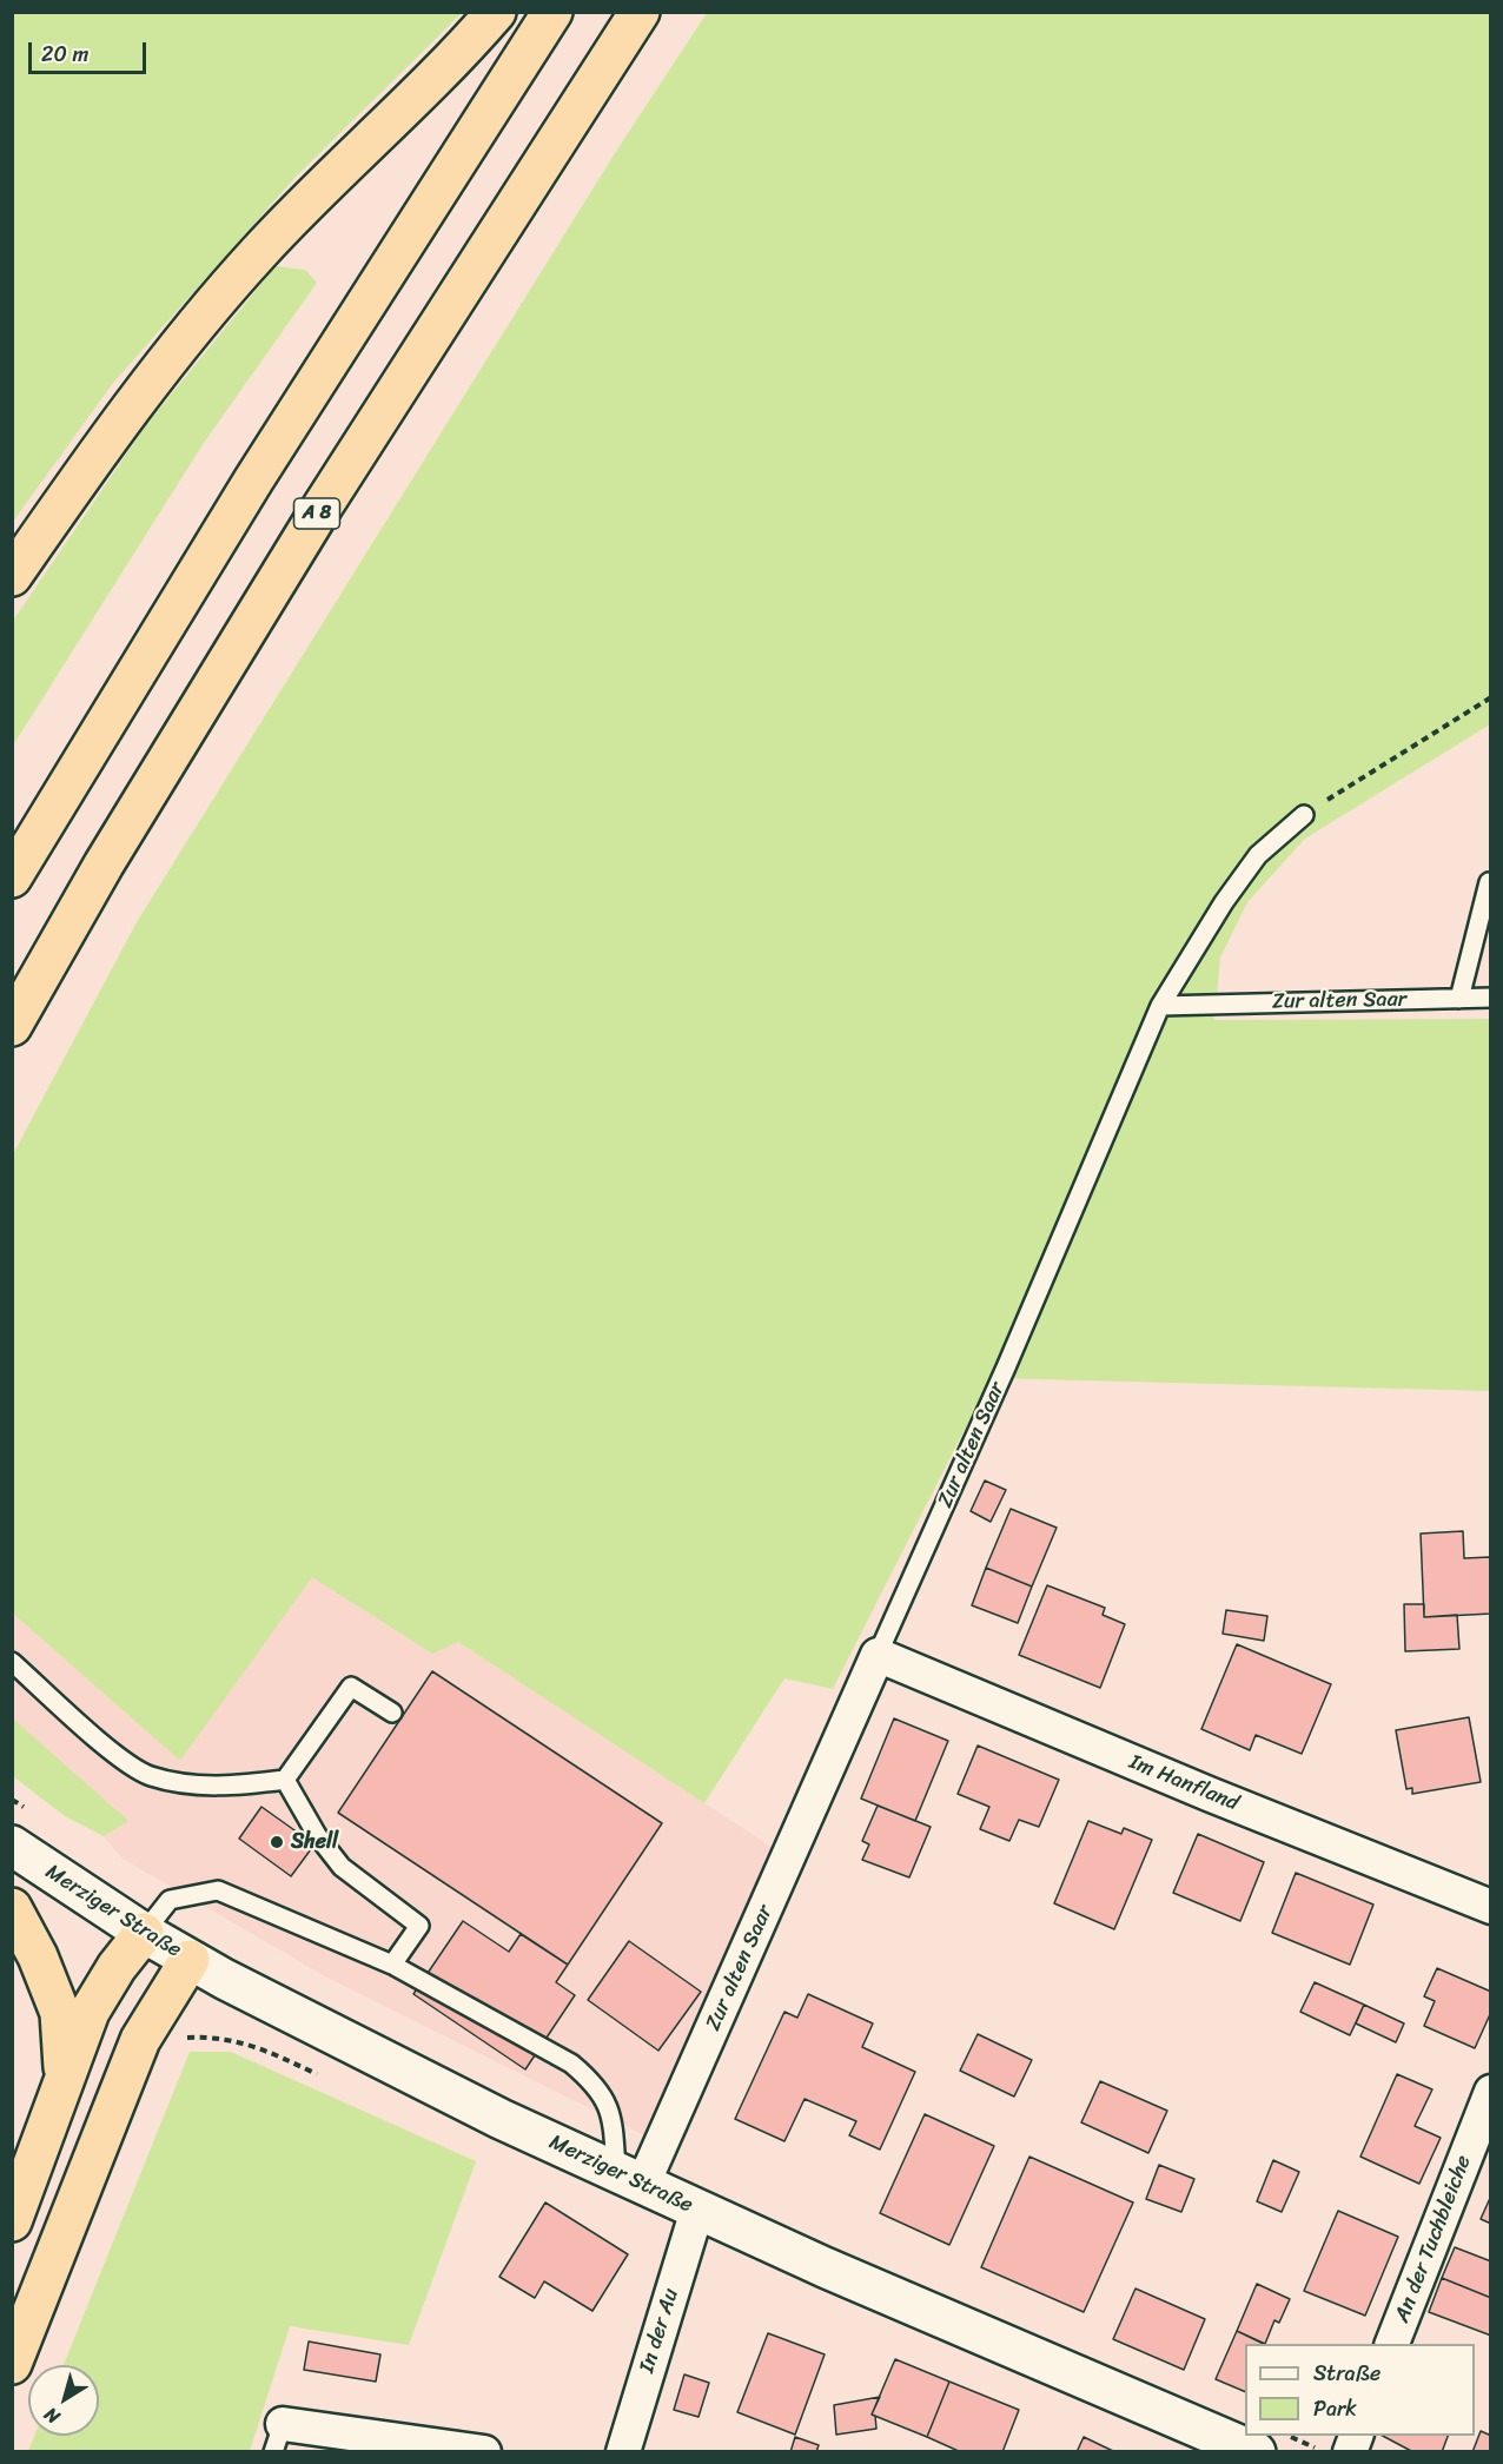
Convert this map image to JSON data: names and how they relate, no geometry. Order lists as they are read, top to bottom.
{
  "streets": {
    "highway": ["A 8"],
    "main road": ["Merziger Straße"],
    "street": [
      "Zur alten Saar",
      "Im Hanfland",
      "An der Tuchbleiche",
      "In der Au"
    ]
  },
  "crossings": [
    ["Zur alten Saar", "Im Hanfland"],
    ["Zur alten Saar", "Merziger Straße"],
    ["Merziger Straße", "In der Au"]
  ],
  "places": ["Shell"],
  "legend": ["Straße", "Park"],
  "scale_bar": "20 m",
  "north": "bottom left"
}
